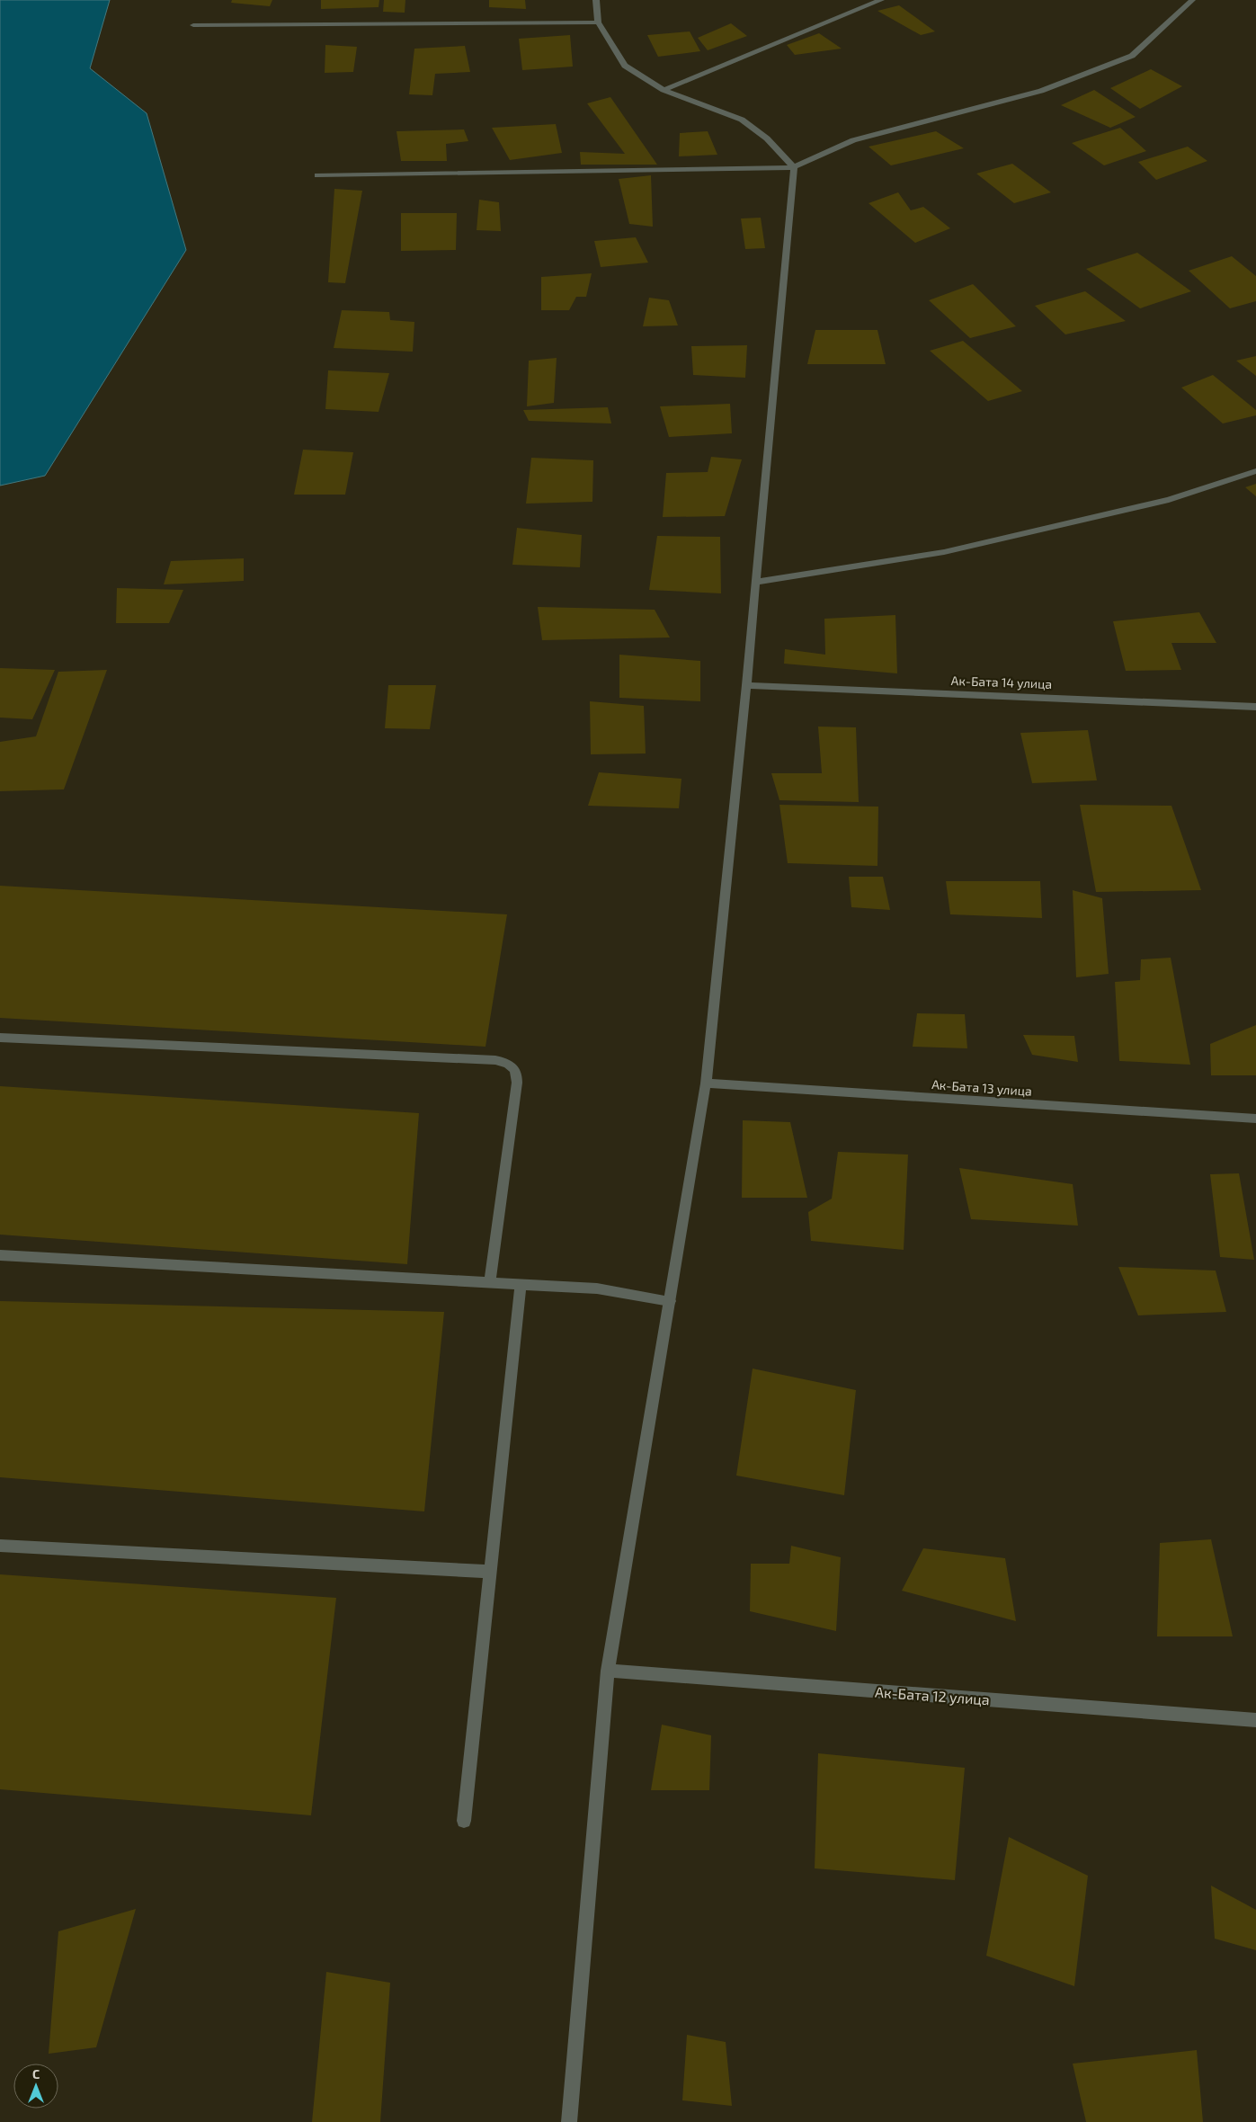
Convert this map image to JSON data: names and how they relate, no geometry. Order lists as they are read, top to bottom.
{
  "streets": {
    "street": ["Ак-Бата 14 улица", "Ак-Бата 13 улица", "Ак-Бата 12 улица"]
  },
  "north": "top"
}
